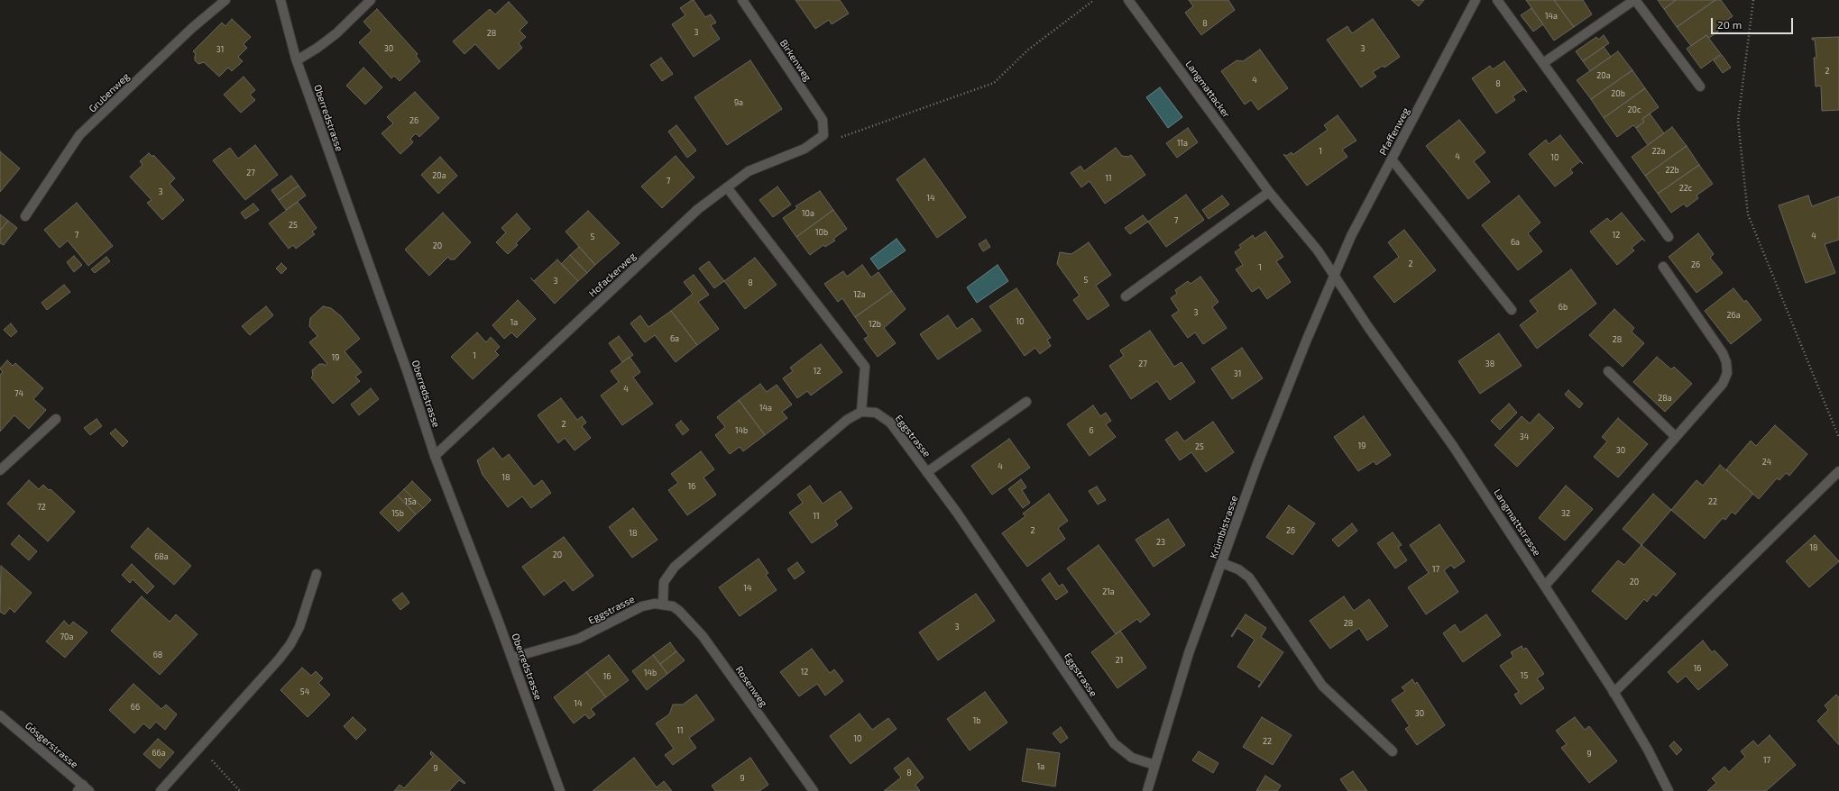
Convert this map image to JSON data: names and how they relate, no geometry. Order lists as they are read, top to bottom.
{
  "streets": {
    "street": [
      "Birkenweg",
      "Langmattacker",
      "Grubenweg",
      "Oberredstrasse",
      "Pfaffenweg",
      "Hofackerweg",
      "Eggstrasse",
      "Langmattstrasse",
      "Krümbistrasse",
      "Rosenweg",
      "Gösgerstrasse"
    ]
  },
  "crossings": [
    ["Birkenweg", "Hofackerweg"],
    ["Langmattacker", "Pfaffenweg"],
    ["Langmattacker", "Langmattstrasse"],
    ["Langmattacker", "Krümbistrasse"],
    ["Oberredstrasse", "Hofackerweg"],
    ["Oberredstrasse", "Eggstrasse"],
    ["Pfaffenweg", "Langmattstrasse"],
    ["Pfaffenweg", "Krümbistrasse"],
    ["Eggstrasse", "Krümbistrasse"],
    ["Eggstrasse", "Rosenweg"],
    ["Langmattstrasse", "Krümbistrasse"]
  ],
  "house_numbers": [
    "14a",
    "8",
    "3",
    "28",
    "30",
    "3",
    "31",
    "2",
    "20a",
    "4",
    "8",
    "20b",
    "9a",
    "20c",
    "26",
    "11a",
    "1",
    "22a",
    "4",
    "10",
    "22b",
    "27",
    "20a",
    "11",
    "7",
    "22c",
    "3",
    "14",
    "10a",
    "7",
    "25",
    "10b",
    "7",
    "12",
    "4",
    "5",
    "6a",
    "20",
    "2",
    "26",
    "1",
    "5",
    "3",
    "8",
    "12a",
    "6b",
    "3",
    "26a",
    "10",
    "1a",
    "12b",
    "6a",
    "28",
    "1",
    "19",
    "27",
    "38",
    "12",
    "31",
    "4",
    "74",
    "28a",
    "14a",
    "2",
    "14b",
    "6",
    "34",
    "19",
    "25",
    "30",
    "24",
    "4",
    "18",
    "16",
    "15a",
    "22",
    "72",
    "15b",
    "32",
    "11",
    "2",
    "26",
    "18",
    "23",
    "18",
    "20",
    "68a",
    "17",
    "20",
    "14",
    "21a",
    "28",
    "3",
    "70a",
    "68",
    "21",
    "16",
    "12",
    "14b",
    "15",
    "16",
    "54",
    "14",
    "66",
    "30",
    "1b",
    "11",
    "10",
    "22",
    "66a",
    "9",
    "17",
    "1a",
    "9",
    "8",
    "9"
  ],
  "scale_bar": "20 m"
}
